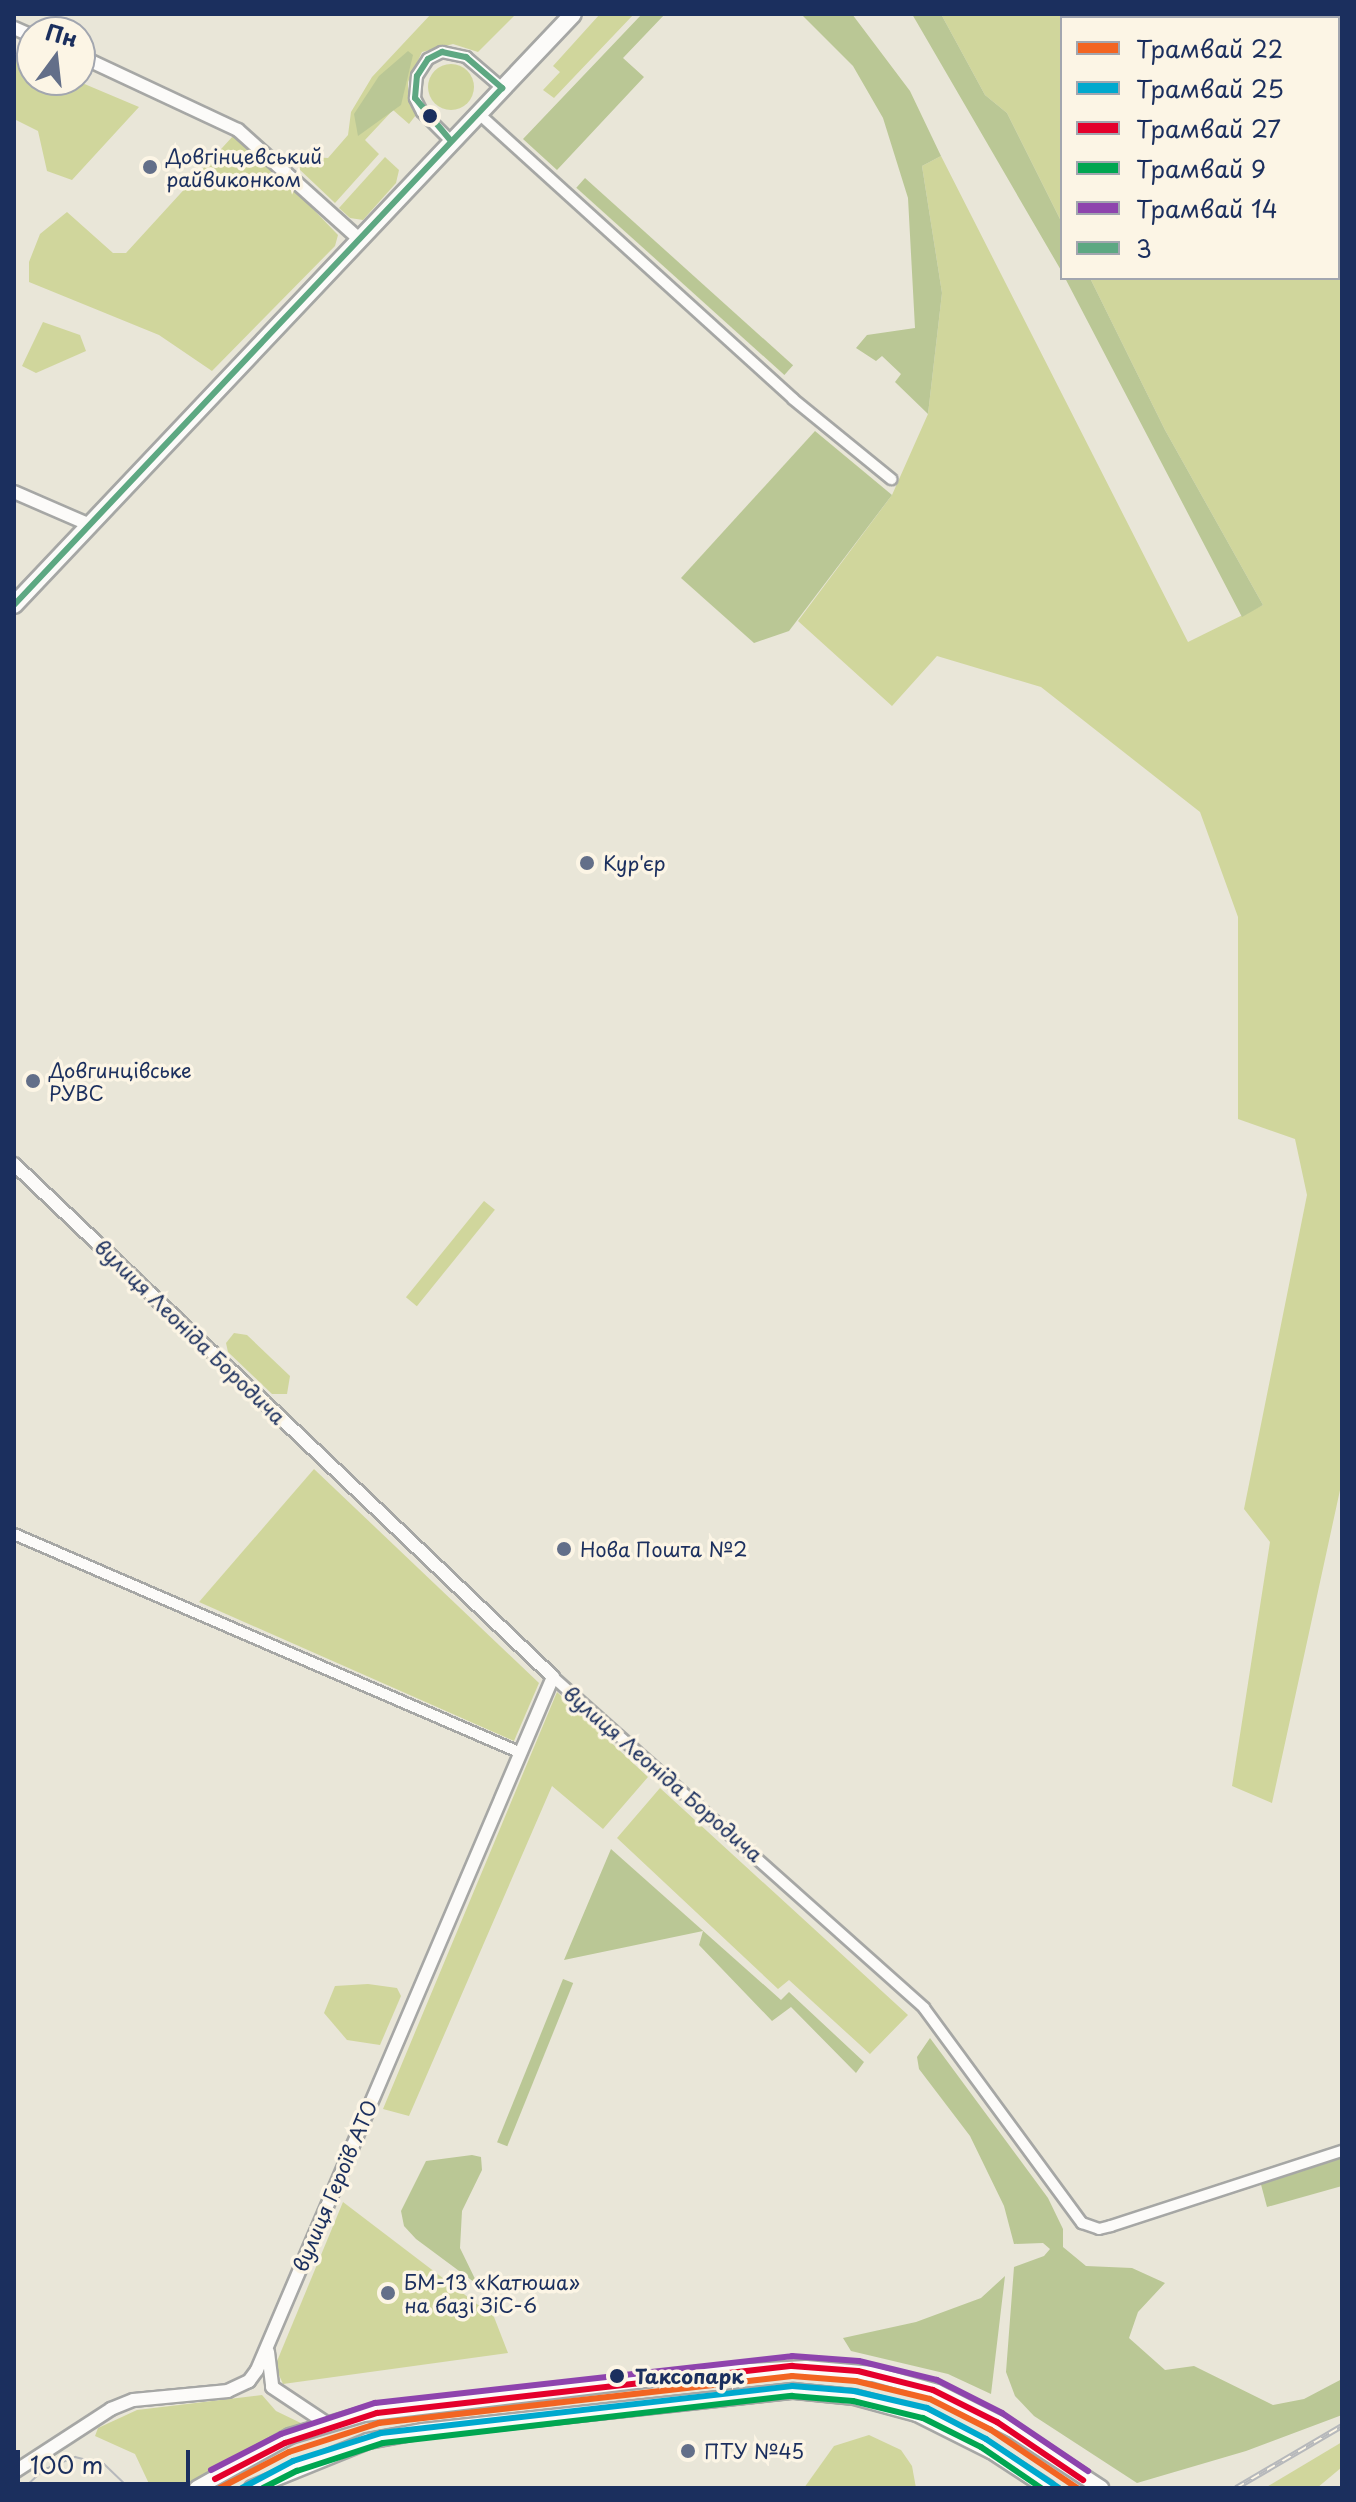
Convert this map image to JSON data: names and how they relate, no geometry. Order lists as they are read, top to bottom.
{
  "streets": {
    "street": ["вулиця Леоніда Бородича", "вулиця Героїв АТО"]
  },
  "crossings": [
    ["вулиця Леоніда Бородича", "вулиця Героїв АТО"]
  ],
  "places": [
    "Довгінцевський райвиконком",
    "Кур'єр",
    "Довгинцівське РУВС",
    "Нова Пошта №2",
    "БМ-13 «Катюша» на базі ЗіС-6",
    "Таксопарк",
    "ПТУ №45"
  ],
  "lines": [
    "transit line 3",
    "tram line 14",
    "tram line 27",
    "tram line 22",
    "tram line 25",
    "tram line 9"
  ],
  "legend": [
    "Трамвай 22",
    "Трамвай 25",
    "Трамвай 27",
    "Трамвай 9",
    "Трамвай 14",
    "3"
  ],
  "scale_bar": "100 m",
  "north": "top"
}
